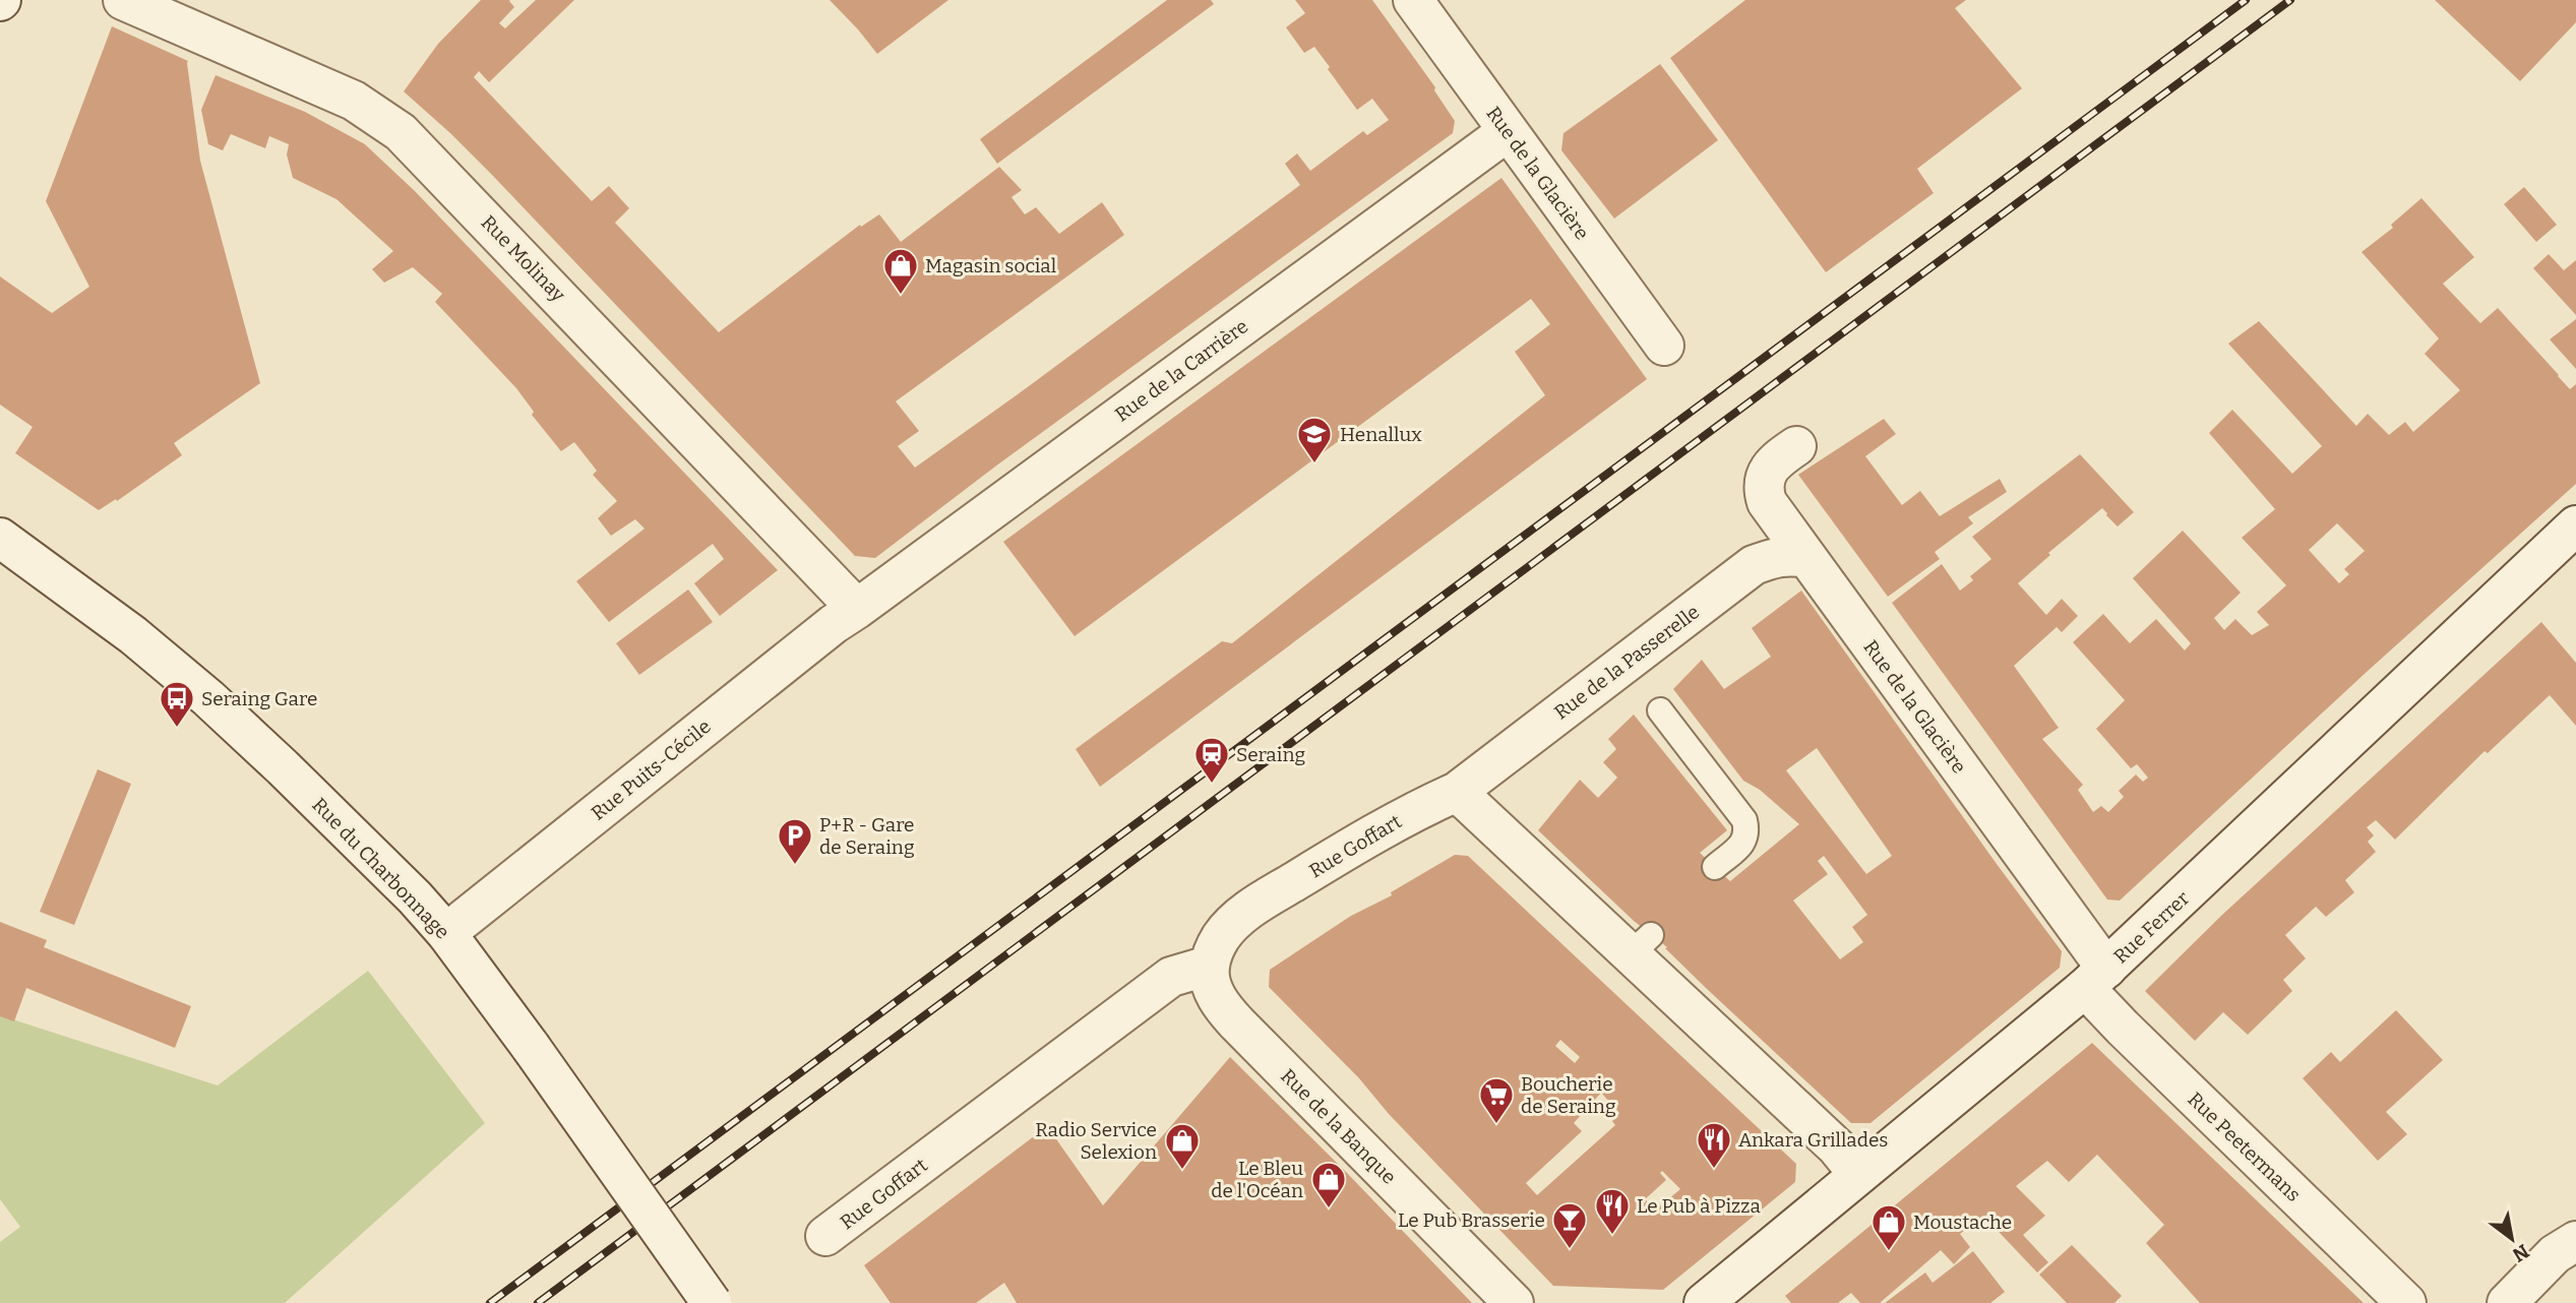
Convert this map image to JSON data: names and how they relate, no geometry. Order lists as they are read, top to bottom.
{
  "streets": {
    "street": [
      "Rue de la Glacière",
      "Rue Molinay",
      "Rue de la Carrière",
      "Rue de la Passerelle",
      "Rue Puits-Cécile",
      "Rue Goffart",
      "Rue du Charbonnage",
      "Rue Ferrer",
      "Rue de la Banque",
      "Rue Peetermans"
    ]
  },
  "crossings": [
    ["Rue de la Glacière", "Rue de la Carrière"],
    ["Rue de la Glacière", "Rue de la Passerelle"],
    ["Rue de la Glacière", "Rue Ferrer"],
    ["Rue de la Glacière", "Rue Peetermans"],
    ["Rue Molinay", "Rue de la Carrière"],
    ["Rue Molinay", "Rue Puits-Cécile"],
    ["Rue de la Carrière", "Rue Puits-Cécile"],
    ["Rue de la Passerelle", "Rue Goffart"],
    ["Rue Puits-Cécile", "Rue du Charbonnage"],
    ["Rue Goffart", "Rue de la Banque"],
    ["Rue Ferrer", "Rue Peetermans"]
  ],
  "places": {
    "shop": [
      "Magasin social",
      "Radio Service Selexion",
      "Le Bleu de l'Océan",
      "Moustache"
    ],
    "school or university": ["Henallux"],
    "bus stop": ["Seraing Gare"],
    "station": ["Seraing"],
    "parking": ["P+R - Gare de Seraing"],
    "supermarket": ["Boucherie de Seraing"],
    "restaurant": ["Ankara Grillades", "Le Pub à Pizza"],
    "bar": ["Le Pub Brasserie"]
  },
  "north": "bottom right"
}
